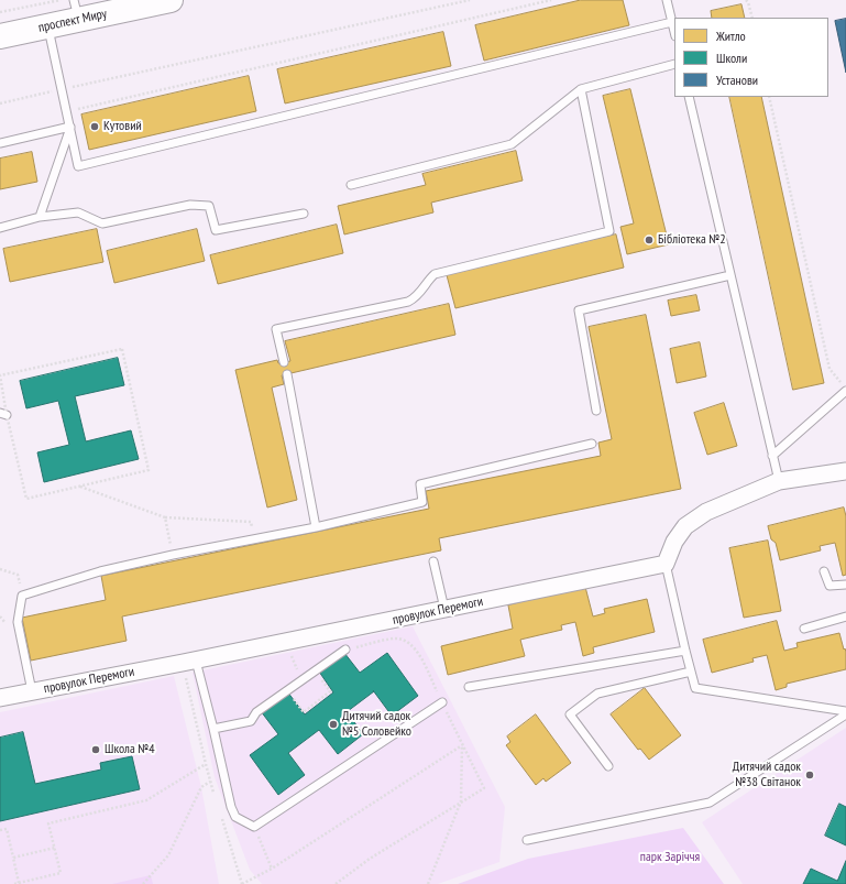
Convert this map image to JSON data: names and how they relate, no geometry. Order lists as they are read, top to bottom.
{
  "streets": {
    "main road": ["проспект Миру"],
    "street": ["провулок Перемоги"]
  },
  "parks": ["парк Заріччя"],
  "places": [
    "Кутовий",
    "Бібліотека №2",
    "Дитячий садок №5 Соловейко",
    "Школа №4",
    "Дитячий садок №38 Світанок"
  ],
  "legend": ["Житло", "Школи", "Установи"]
}
